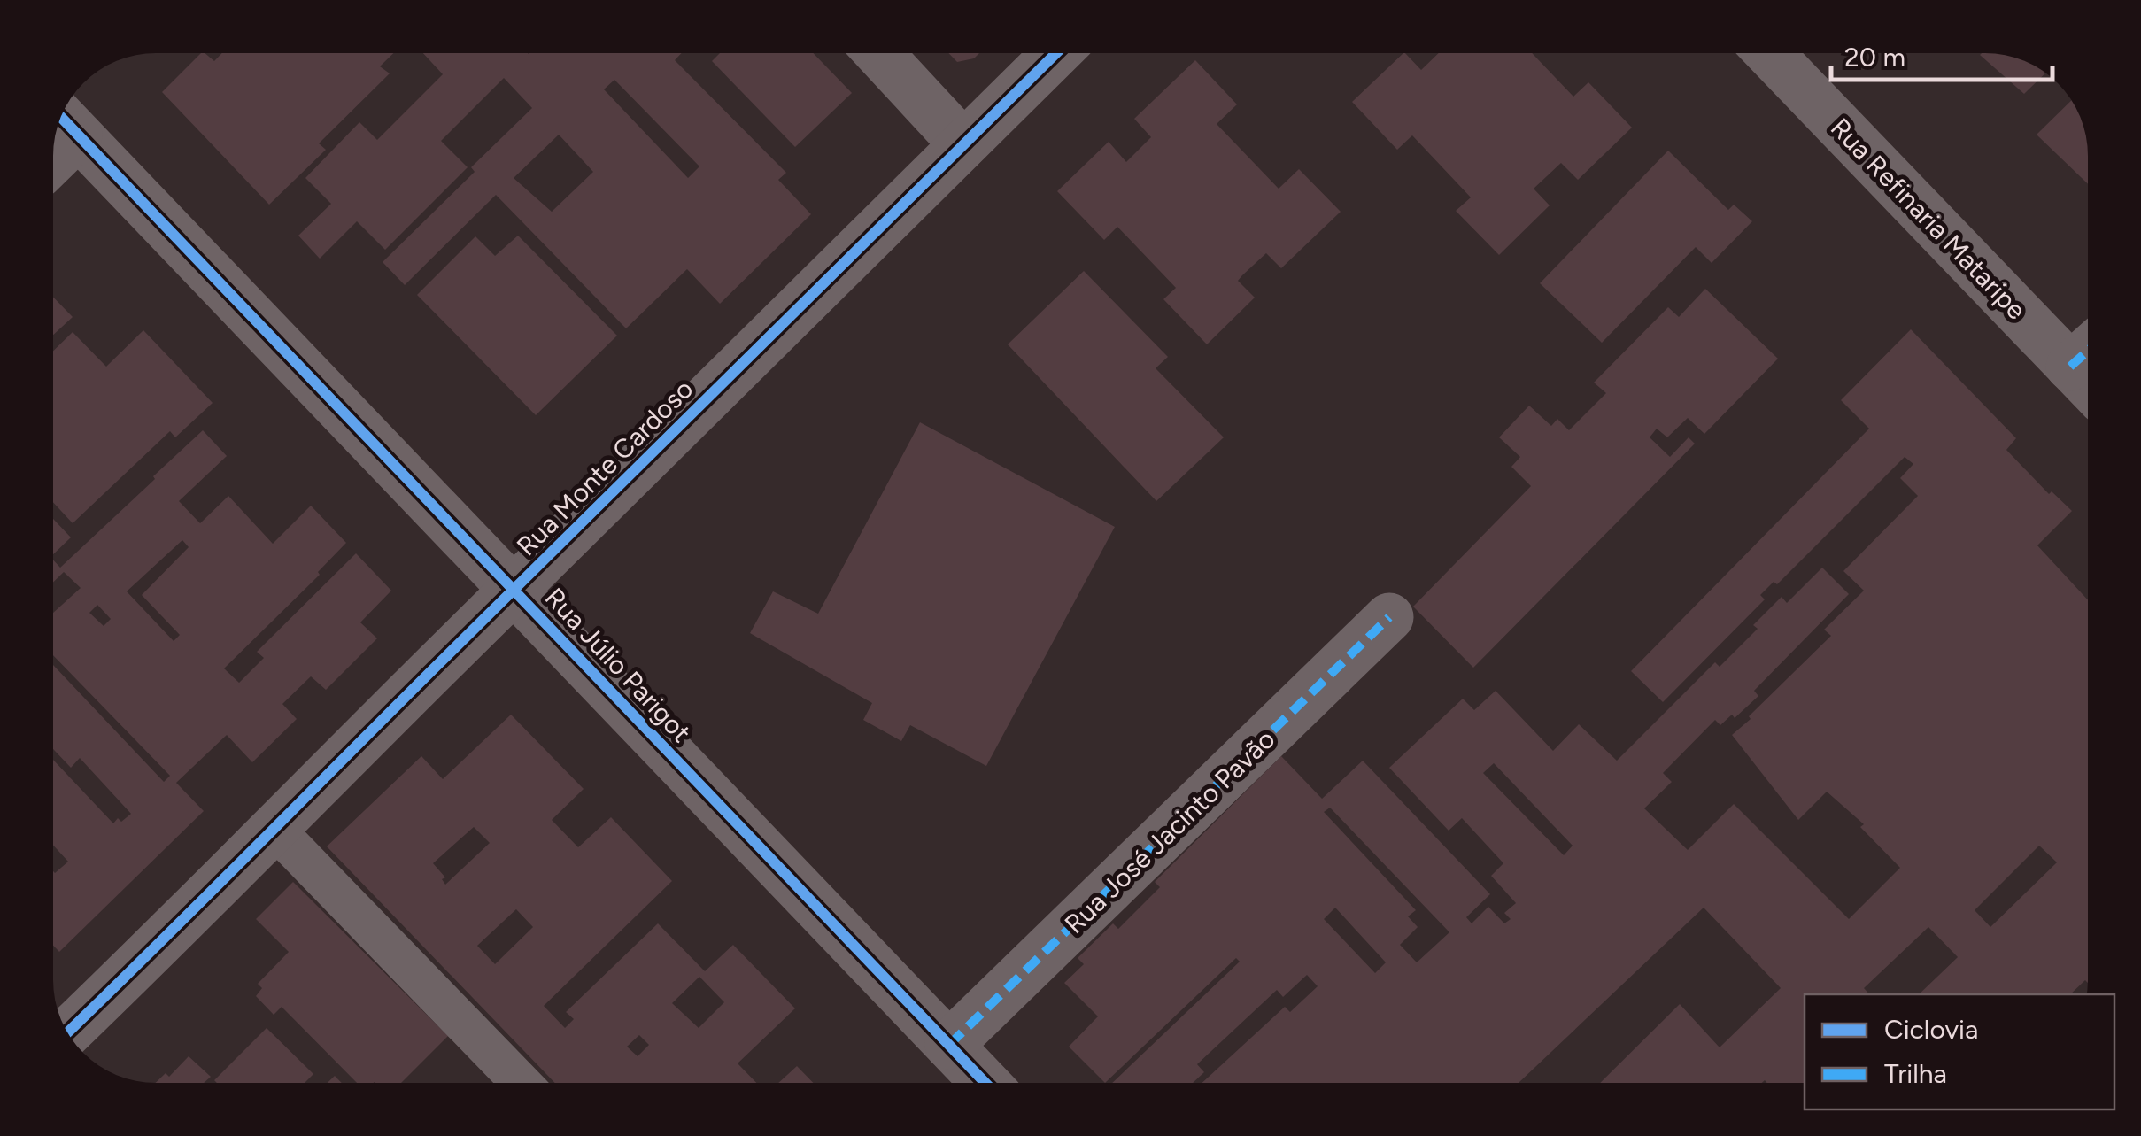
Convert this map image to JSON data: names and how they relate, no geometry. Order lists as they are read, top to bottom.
{
  "streets": {
    "street": [
      "Rua Refinaria Mataripe",
      "Rua Monte Cardoso",
      "Rua Júlio Parigot",
      "Rua José Jacinto Pavão"
    ]
  },
  "crossings": [
    ["Rua Monte Cardoso", "Rua Júlio Parigot"],
    ["Rua Júlio Parigot", "Rua José Jacinto Pavão"]
  ],
  "legend": ["Ciclovia", "Trilha"],
  "scale_bar": "20 m"
}
